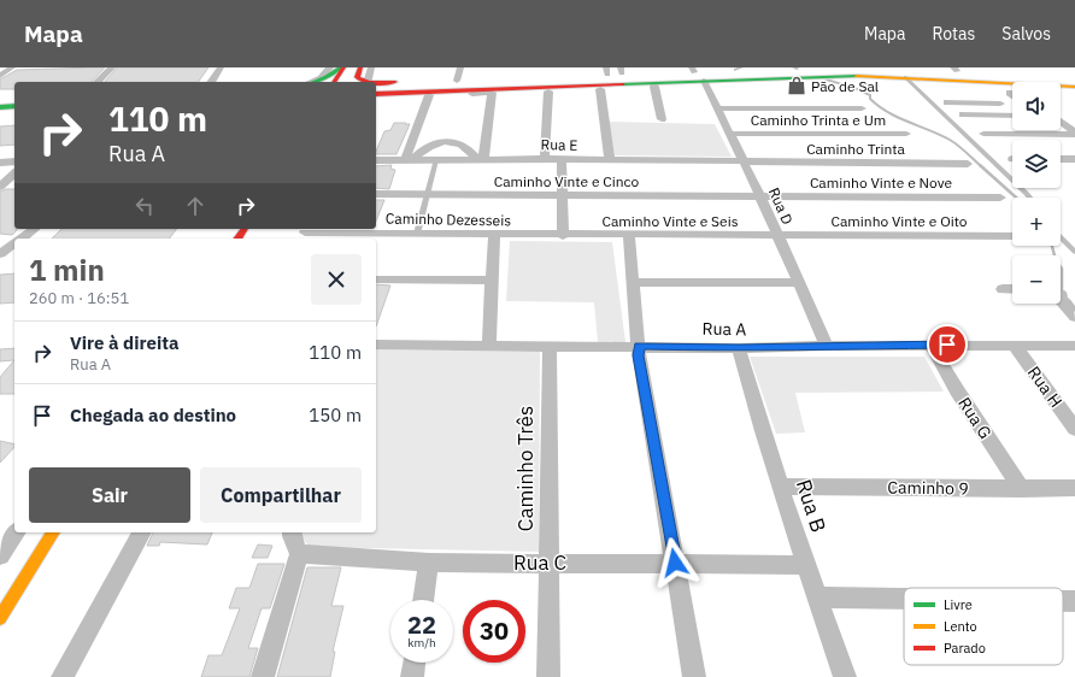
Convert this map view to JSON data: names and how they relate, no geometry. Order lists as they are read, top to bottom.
{
  "streets": {
    "street": [
      "Caminho Trinta e Um",
      "Rua E",
      "Caminho Trinta",
      "Caminho Vinte e Cinco",
      "Caminho Vinte e Nove",
      "Rua D",
      "Caminho Dezesseis",
      "Caminho Vinte e Seis",
      "Caminho Vinte e Oito",
      "Rua A",
      "Rua H",
      "Rua G",
      "Caminho Três",
      "Caminho 9",
      "Rua B",
      "Rua C"
    ]
  },
  "crossings": [
    ["Caminho Trinta e Um", "Rua D"],
    ["Rua E", "Caminho Trinta"],
    ["Rua E", "Rua D"],
    ["Caminho Trinta", "Rua D"],
    ["Caminho Vinte e Cinco", "Caminho Vinte e Nove"],
    ["Caminho Vinte e Cinco", "Rua D"],
    ["Caminho Vinte e Nove", "Rua D"],
    ["Rua D", "Caminho Vinte e Seis"],
    ["Rua D", "Caminho Vinte e Oito"],
    ["Rua D", "Rua A"],
    ["Caminho Dezesseis", "Caminho Vinte e Seis"],
    ["Caminho Vinte e Seis", "Caminho Vinte e Oito"],
    ["Rua A", "Rua H"],
    ["Rua A", "Rua G"],
    ["Rua A", "Caminho Três"],
    ["Rua A", "Rua B"],
    ["Rua G", "Caminho 9"],
    ["Caminho Três", "Rua C"],
    ["Caminho 9", "Rua B"],
    ["Rua B", "Rua C"]
  ],
  "places": {
    "shop": ["Pão de Sal"]
  },
  "legend": ["Livre", "Lento", "Parado"],
  "page": {
    "header": "Mapa",
    "nav": ["Mapa", "Rotas", "Salvos"],
    "map_buttons": ["+", "−"],
    "turn": ["110 m", "Rua A"],
    "heading": ["1 min", "260 m · 16:51"],
    "list": [
      {
        "name": "Vire à direita",
        "note": "Rua A",
        "value": "110 m"
      },
      {
        "name": "Chegada ao destino",
        "value": "150 m"
      }
    ],
    "buttons": ["Sair", "Compartilhar"],
    "speed": "22 km/h",
    "limit": "30"
  }
}
